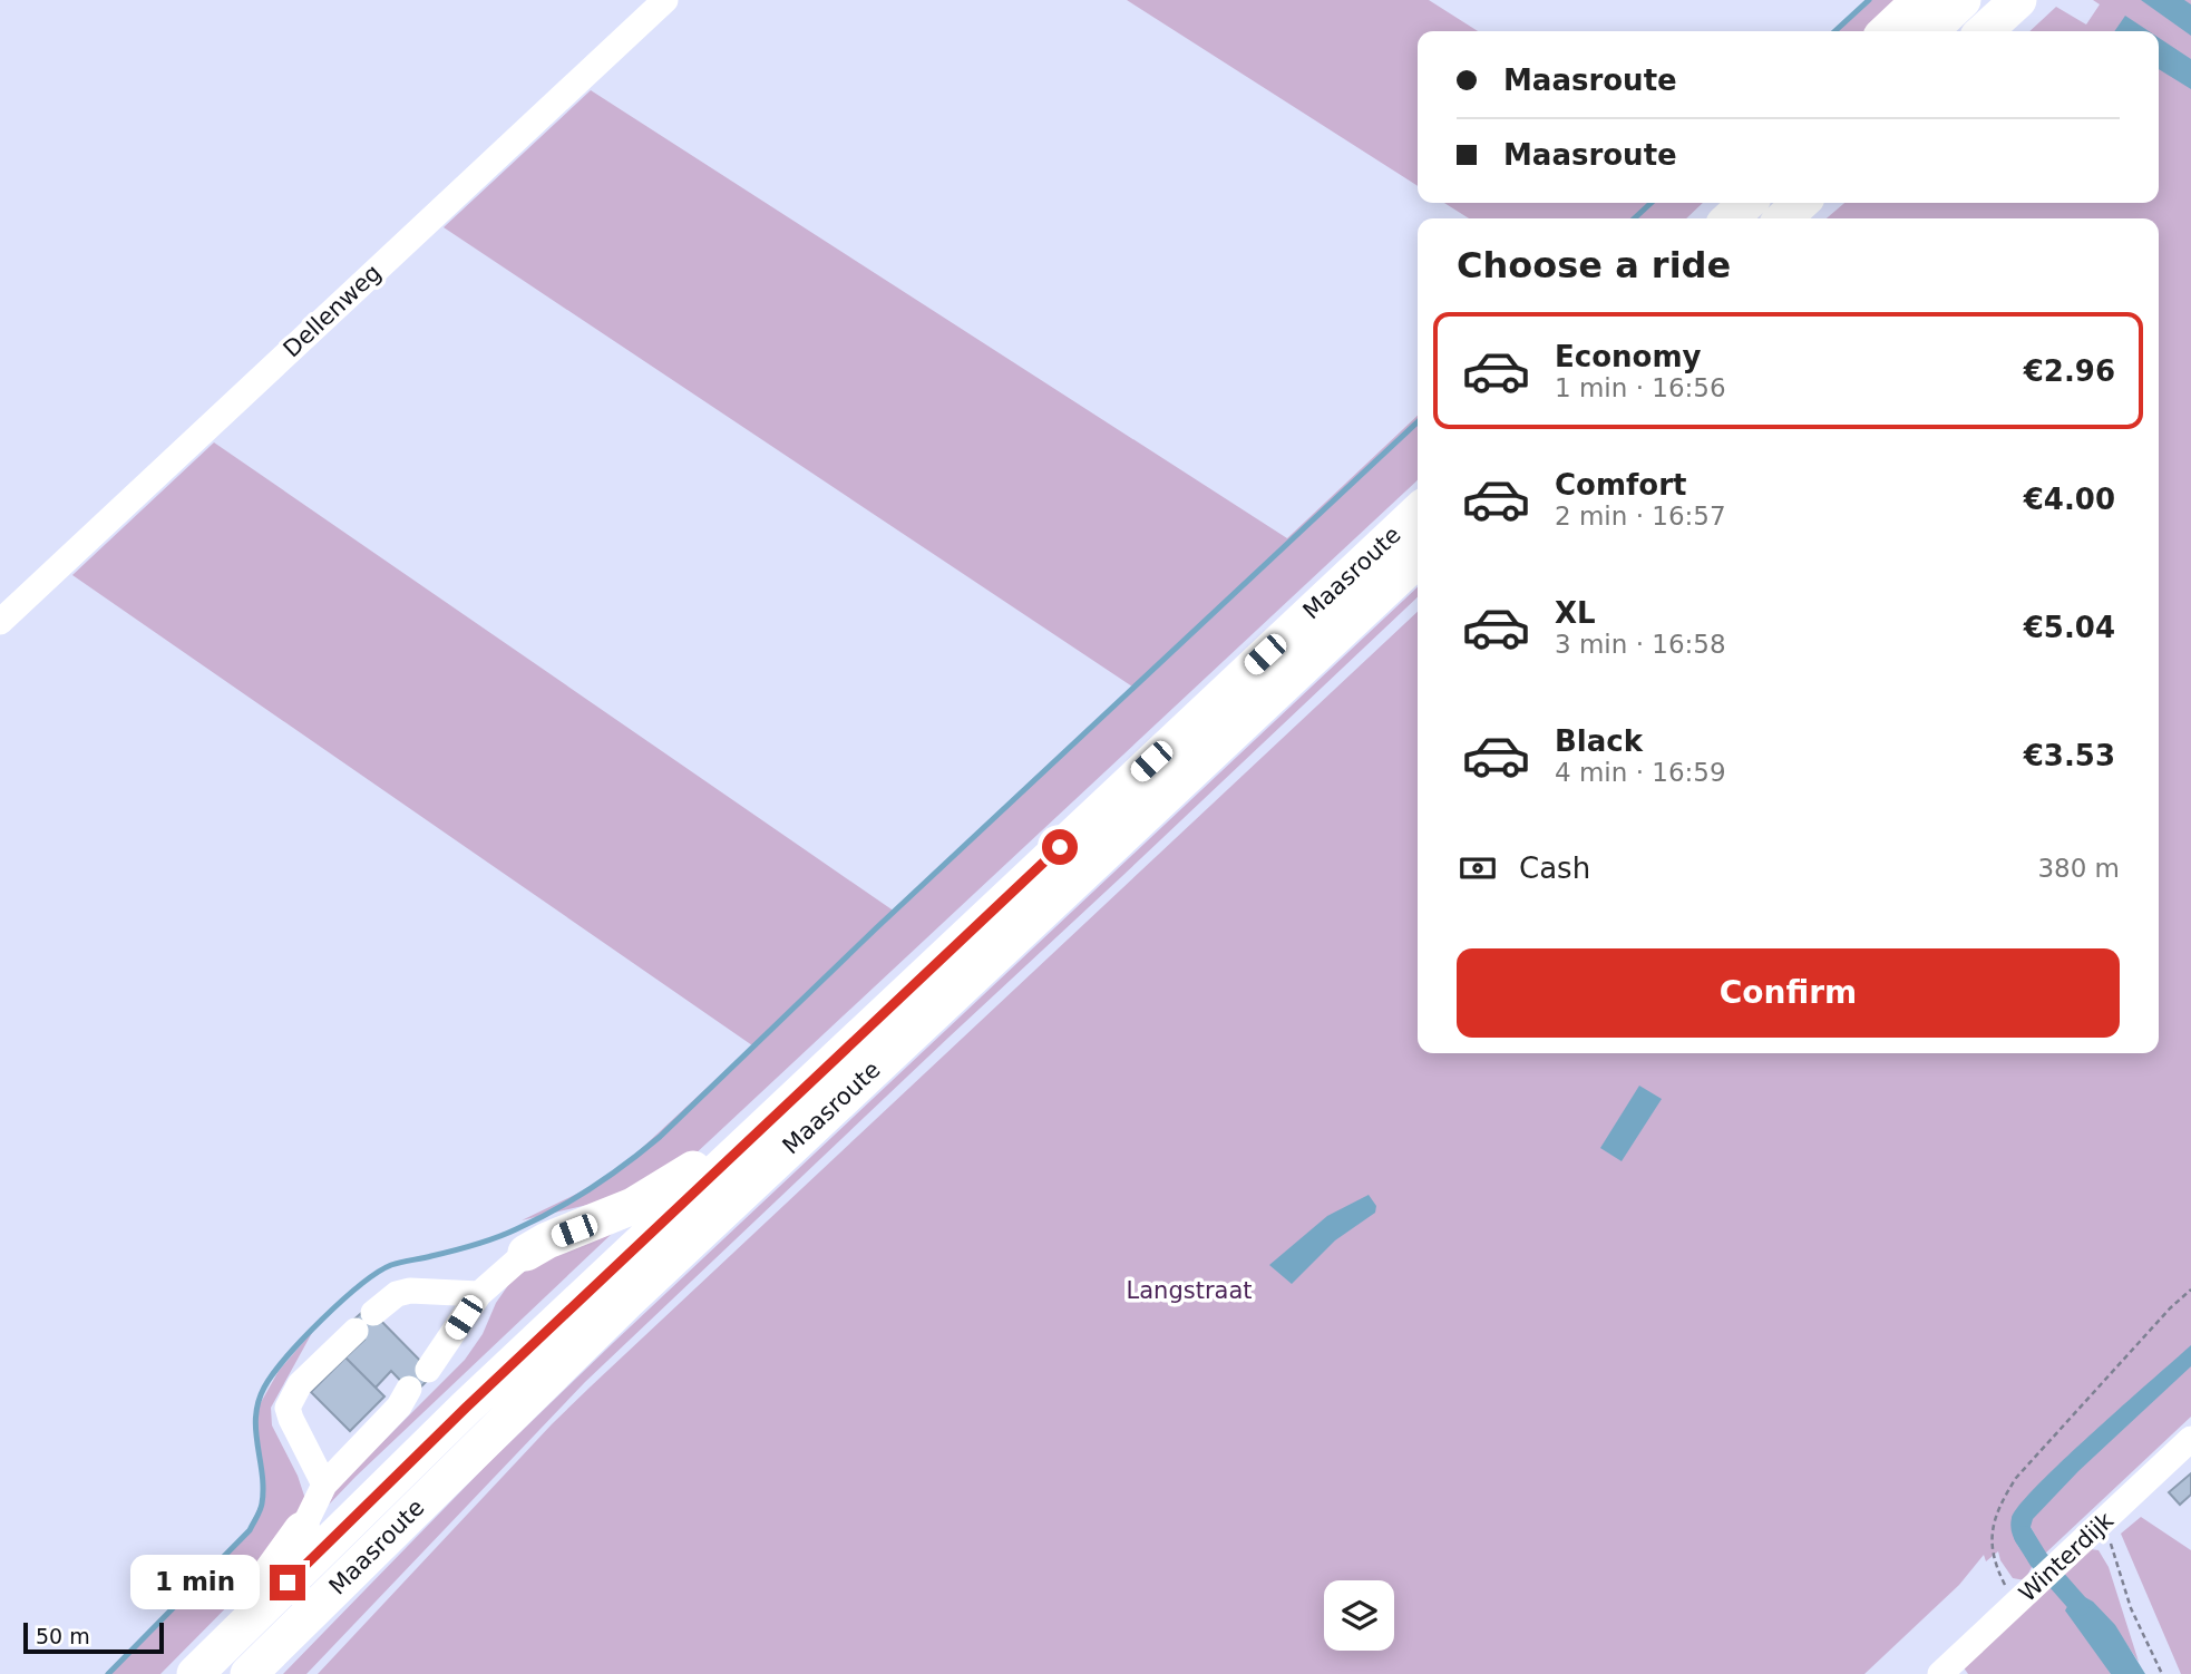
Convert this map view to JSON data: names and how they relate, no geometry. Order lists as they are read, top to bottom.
{
  "streets": {
    "highway": ["Maasroute"],
    "street": ["Dellenweg", "Winterdijk"]
  },
  "parks": ["Langstraat"],
  "scale_bar": "50 m",
  "page": {
    "banner": ["Maasroute", "Maasroute"],
    "heading": "Choose a ride",
    "list": [
      {
        "name": "Economy",
        "note": "1 min · 16:56",
        "value": "€2.96"
      },
      {
        "name": "Comfort",
        "note": "2 min · 16:57",
        "value": "€4.00"
      },
      {
        "name": "XL",
        "note": "3 min · 16:58",
        "value": "€5.04"
      },
      {
        "name": "Black",
        "note": "4 min · 16:59",
        "value": "€3.53"
      }
    ],
    "pay": ["Cash", "380 m"],
    "buttons": "Confirm",
    "bubble": "1 min",
    "scale": "50 m"
  }
}
